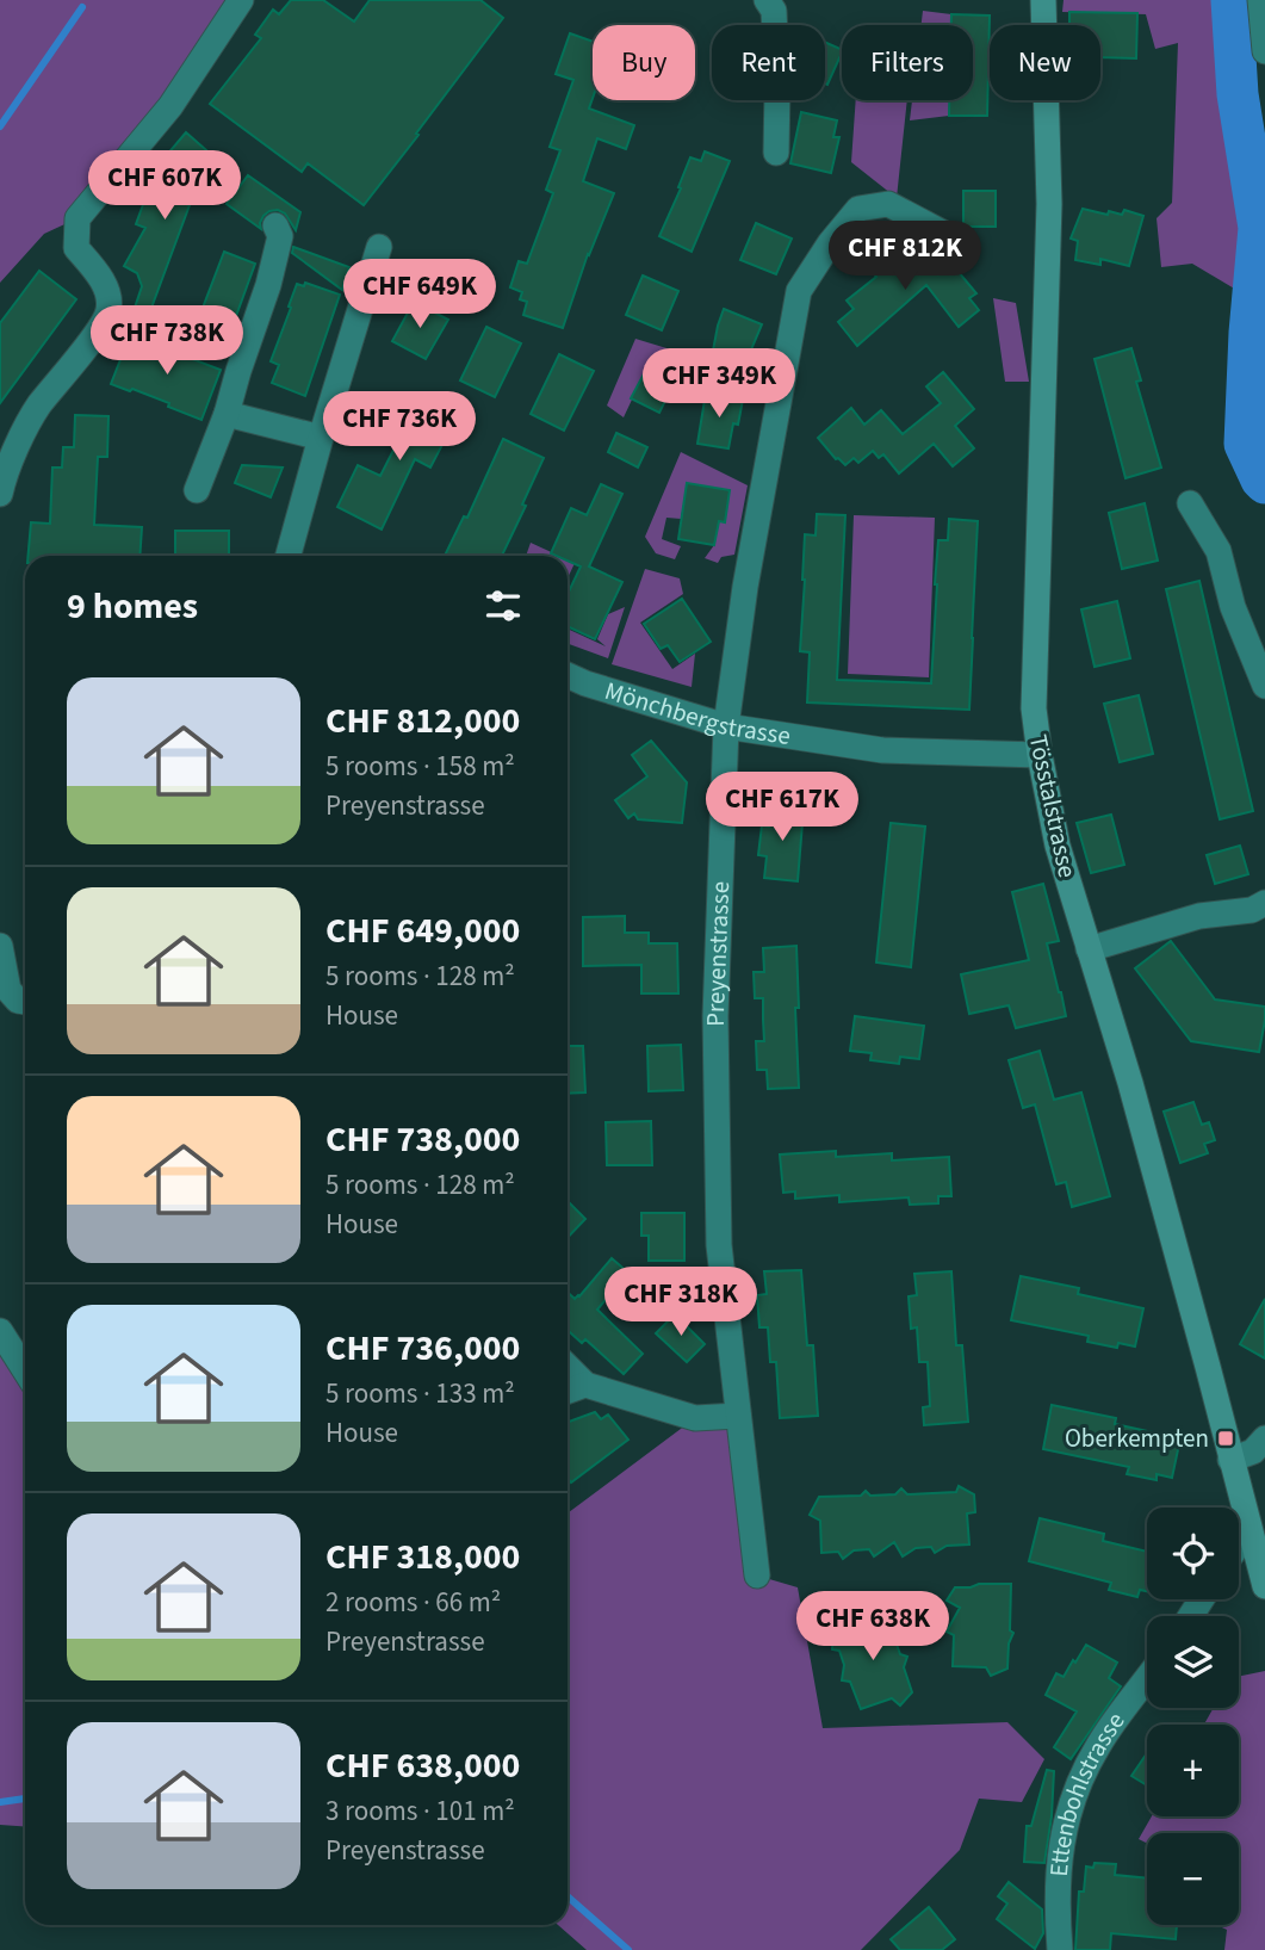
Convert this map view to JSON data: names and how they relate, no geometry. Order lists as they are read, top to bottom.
{
  "streets": {
    "main road": ["Tösstalstrasse"],
    "street": ["Mönchbergstrasse", "Preyenstrasse", "Ettenbohlstrasse"]
  },
  "crossings": [
    ["Mönchbergstrasse", "Tösstalstrasse"],
    ["Mönchbergstrasse", "Preyenstrasse"]
  ],
  "places": {
    "transit": ["Oberkempten"]
  },
  "page": {
    "chip": [
      "Buy",
      "Rent",
      "Filters",
      "New"
    ],
    "price": [
      "CHF 607K",
      "CHF 812K",
      "CHF 649K",
      "CHF 738K",
      "CHF 349K",
      "CHF 736K",
      "CHF 617K",
      "CHF 318K",
      "CHF 638K"
    ],
    "heading": "9 homes",
    "list": [
      {
        "name": "CHF 812,000",
        "note": "5 rooms · 158 m² · Preyenstrasse"
      },
      {
        "name": "CHF 649,000",
        "note": "5 rooms · 128 m² · House"
      },
      {
        "name": "CHF 738,000",
        "note": "5 rooms · 128 m² · House"
      },
      {
        "name": "CHF 736,000",
        "note": "5 rooms · 133 m² · House"
      },
      {
        "name": "CHF 318,000",
        "note": "2 rooms · 66 m² · Preyenstrasse"
      },
      {
        "name": "CHF 638,000",
        "note": "3 rooms · 101 m² · Preyenstrasse"
      }
    ],
    "map_buttons": ["+", "−"]
  }
}
